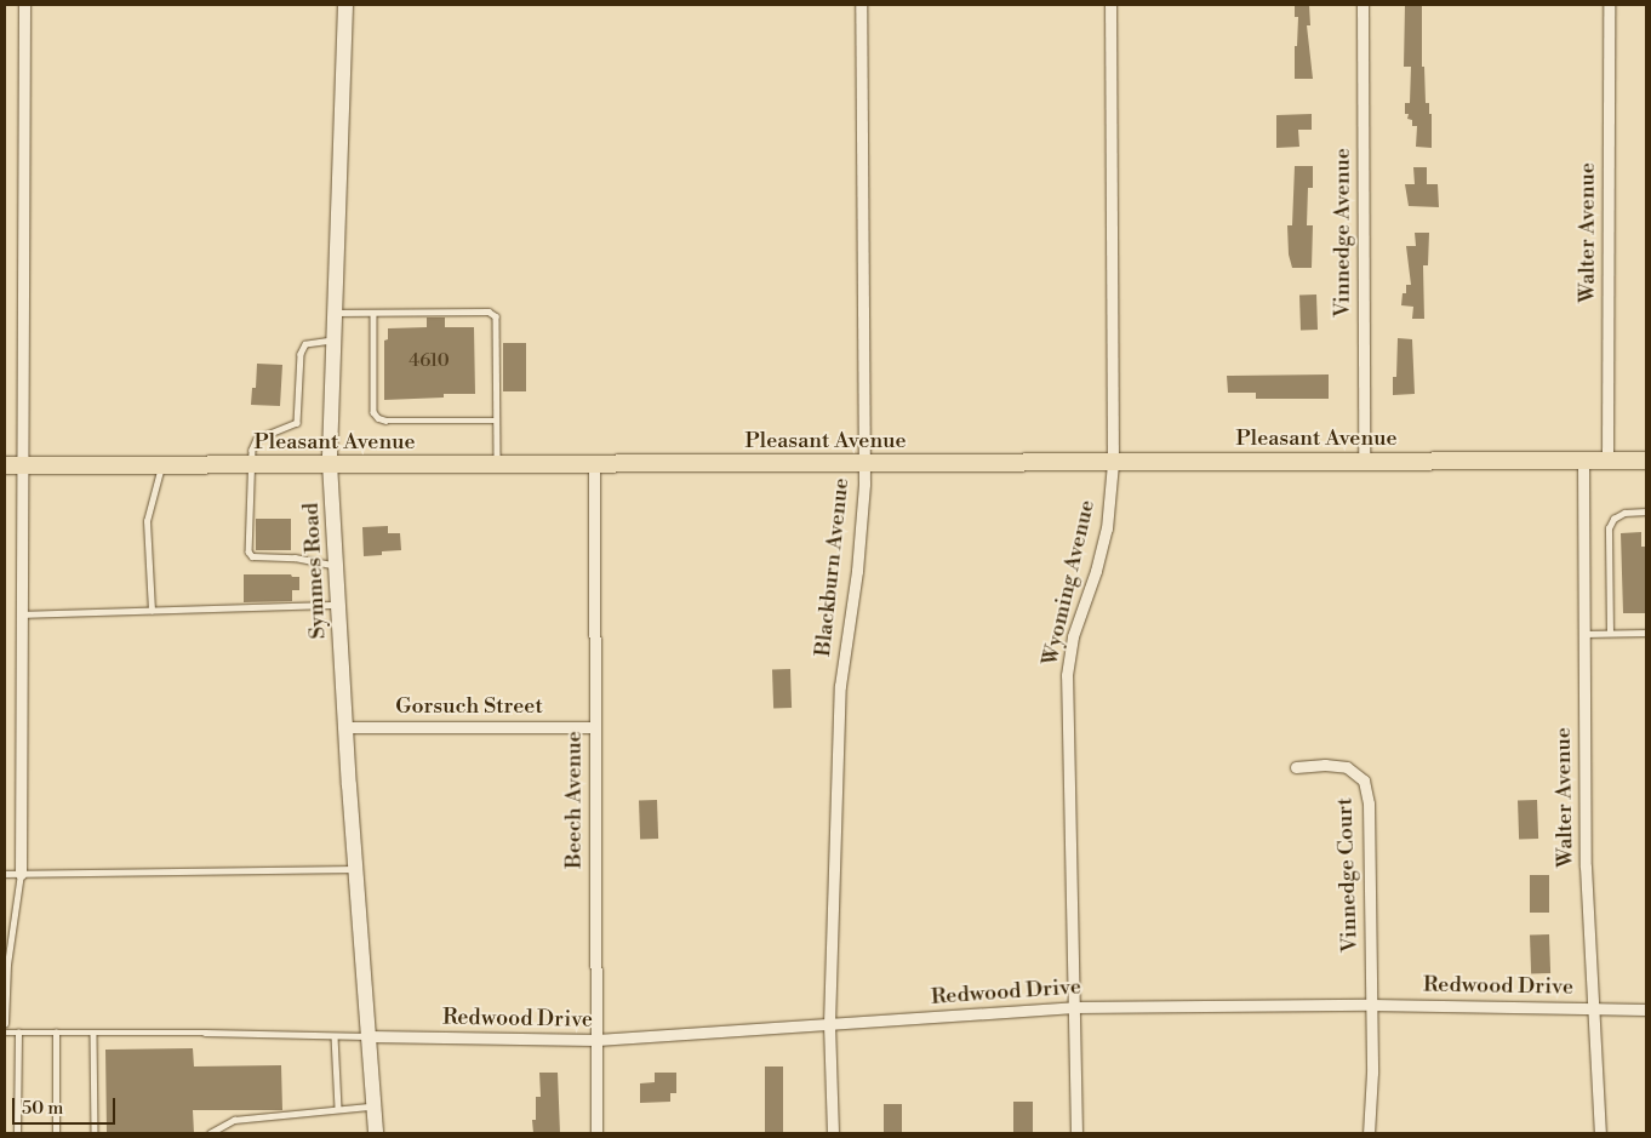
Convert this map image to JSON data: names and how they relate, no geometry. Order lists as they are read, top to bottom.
{
  "streets": {
    "main road": ["Pleasant Avenue"],
    "street": [
      "Vinnedge Avenue",
      "Walter Avenue",
      "Blackburn Avenue",
      "Symmes Road",
      "Wyoming Avenue",
      "Gorsuch Street",
      "Beech Avenue",
      "Vinnedge Court",
      "Redwood Drive"
    ]
  },
  "crossings": [
    ["Vinnedge Avenue", "Pleasant Avenue"],
    ["Walter Avenue", "Pleasant Avenue"],
    ["Walter Avenue", "Redwood Drive"],
    ["Pleasant Avenue", "Blackburn Avenue"],
    ["Pleasant Avenue", "Symmes Road"],
    ["Pleasant Avenue", "Wyoming Avenue"],
    ["Pleasant Avenue", "Beech Avenue"],
    ["Blackburn Avenue", "Redwood Drive"],
    ["Symmes Road", "Gorsuch Street"],
    ["Symmes Road", "Redwood Drive"],
    ["Wyoming Avenue", "Redwood Drive"],
    ["Gorsuch Street", "Beech Avenue"],
    ["Beech Avenue", "Redwood Drive"],
    ["Vinnedge Court", "Redwood Drive"]
  ],
  "house_numbers": ["4610"],
  "scale_bar": "50 m"
}
